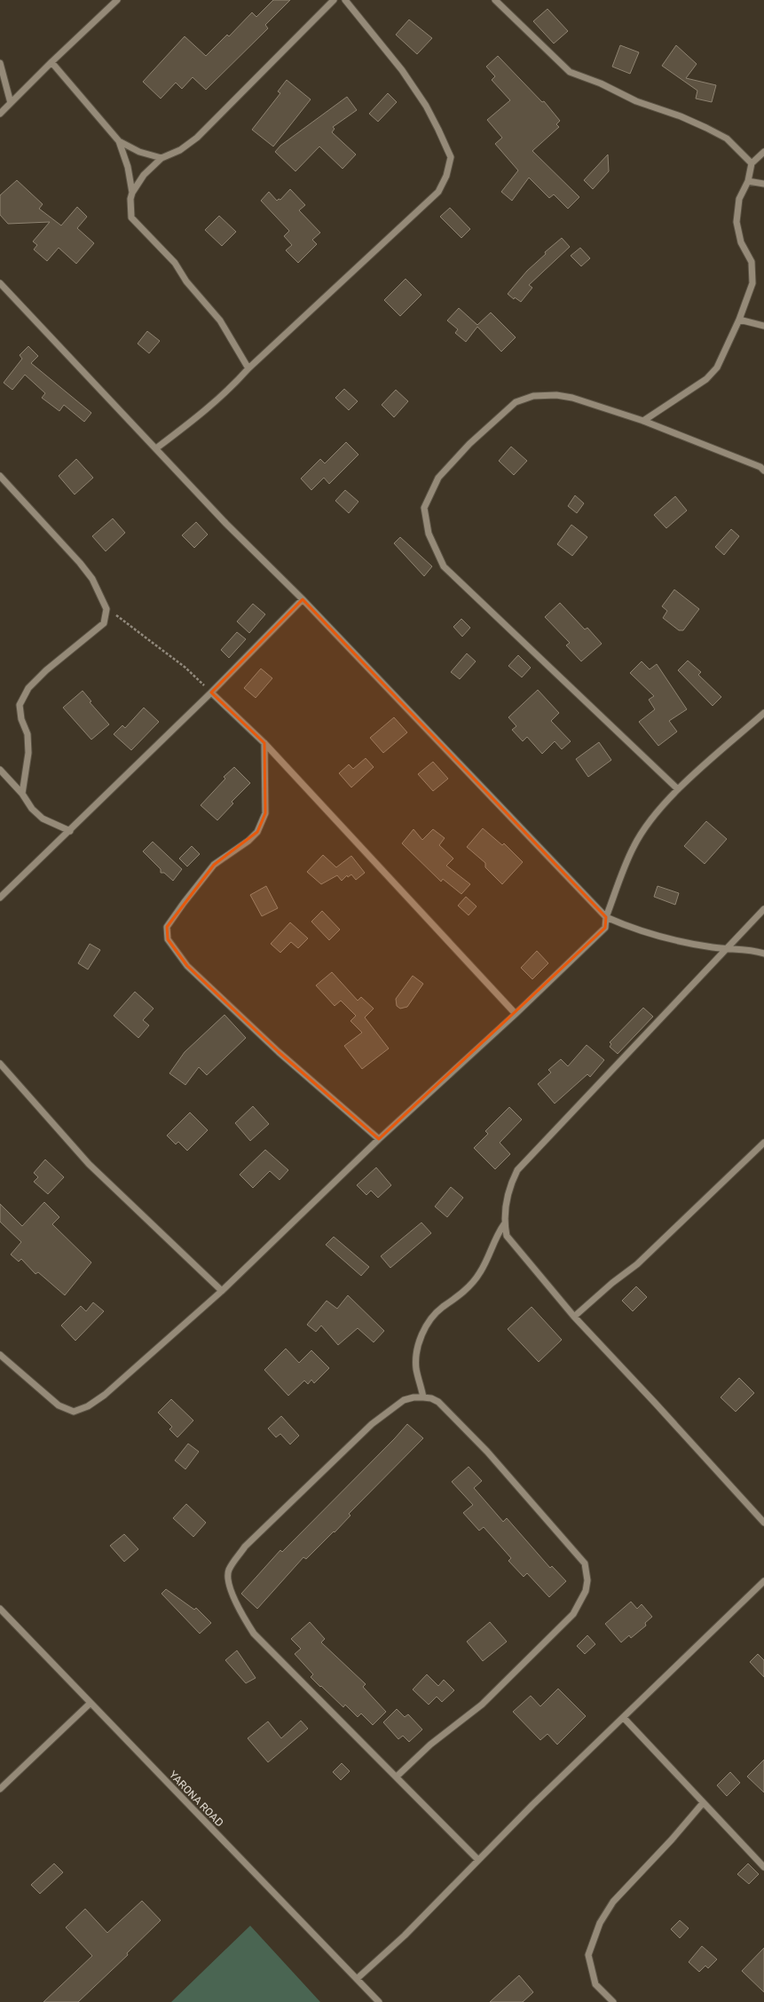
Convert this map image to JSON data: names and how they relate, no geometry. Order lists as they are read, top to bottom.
{
  "streets": {
    "street": ["YARONA ROAD"]
  }
}
